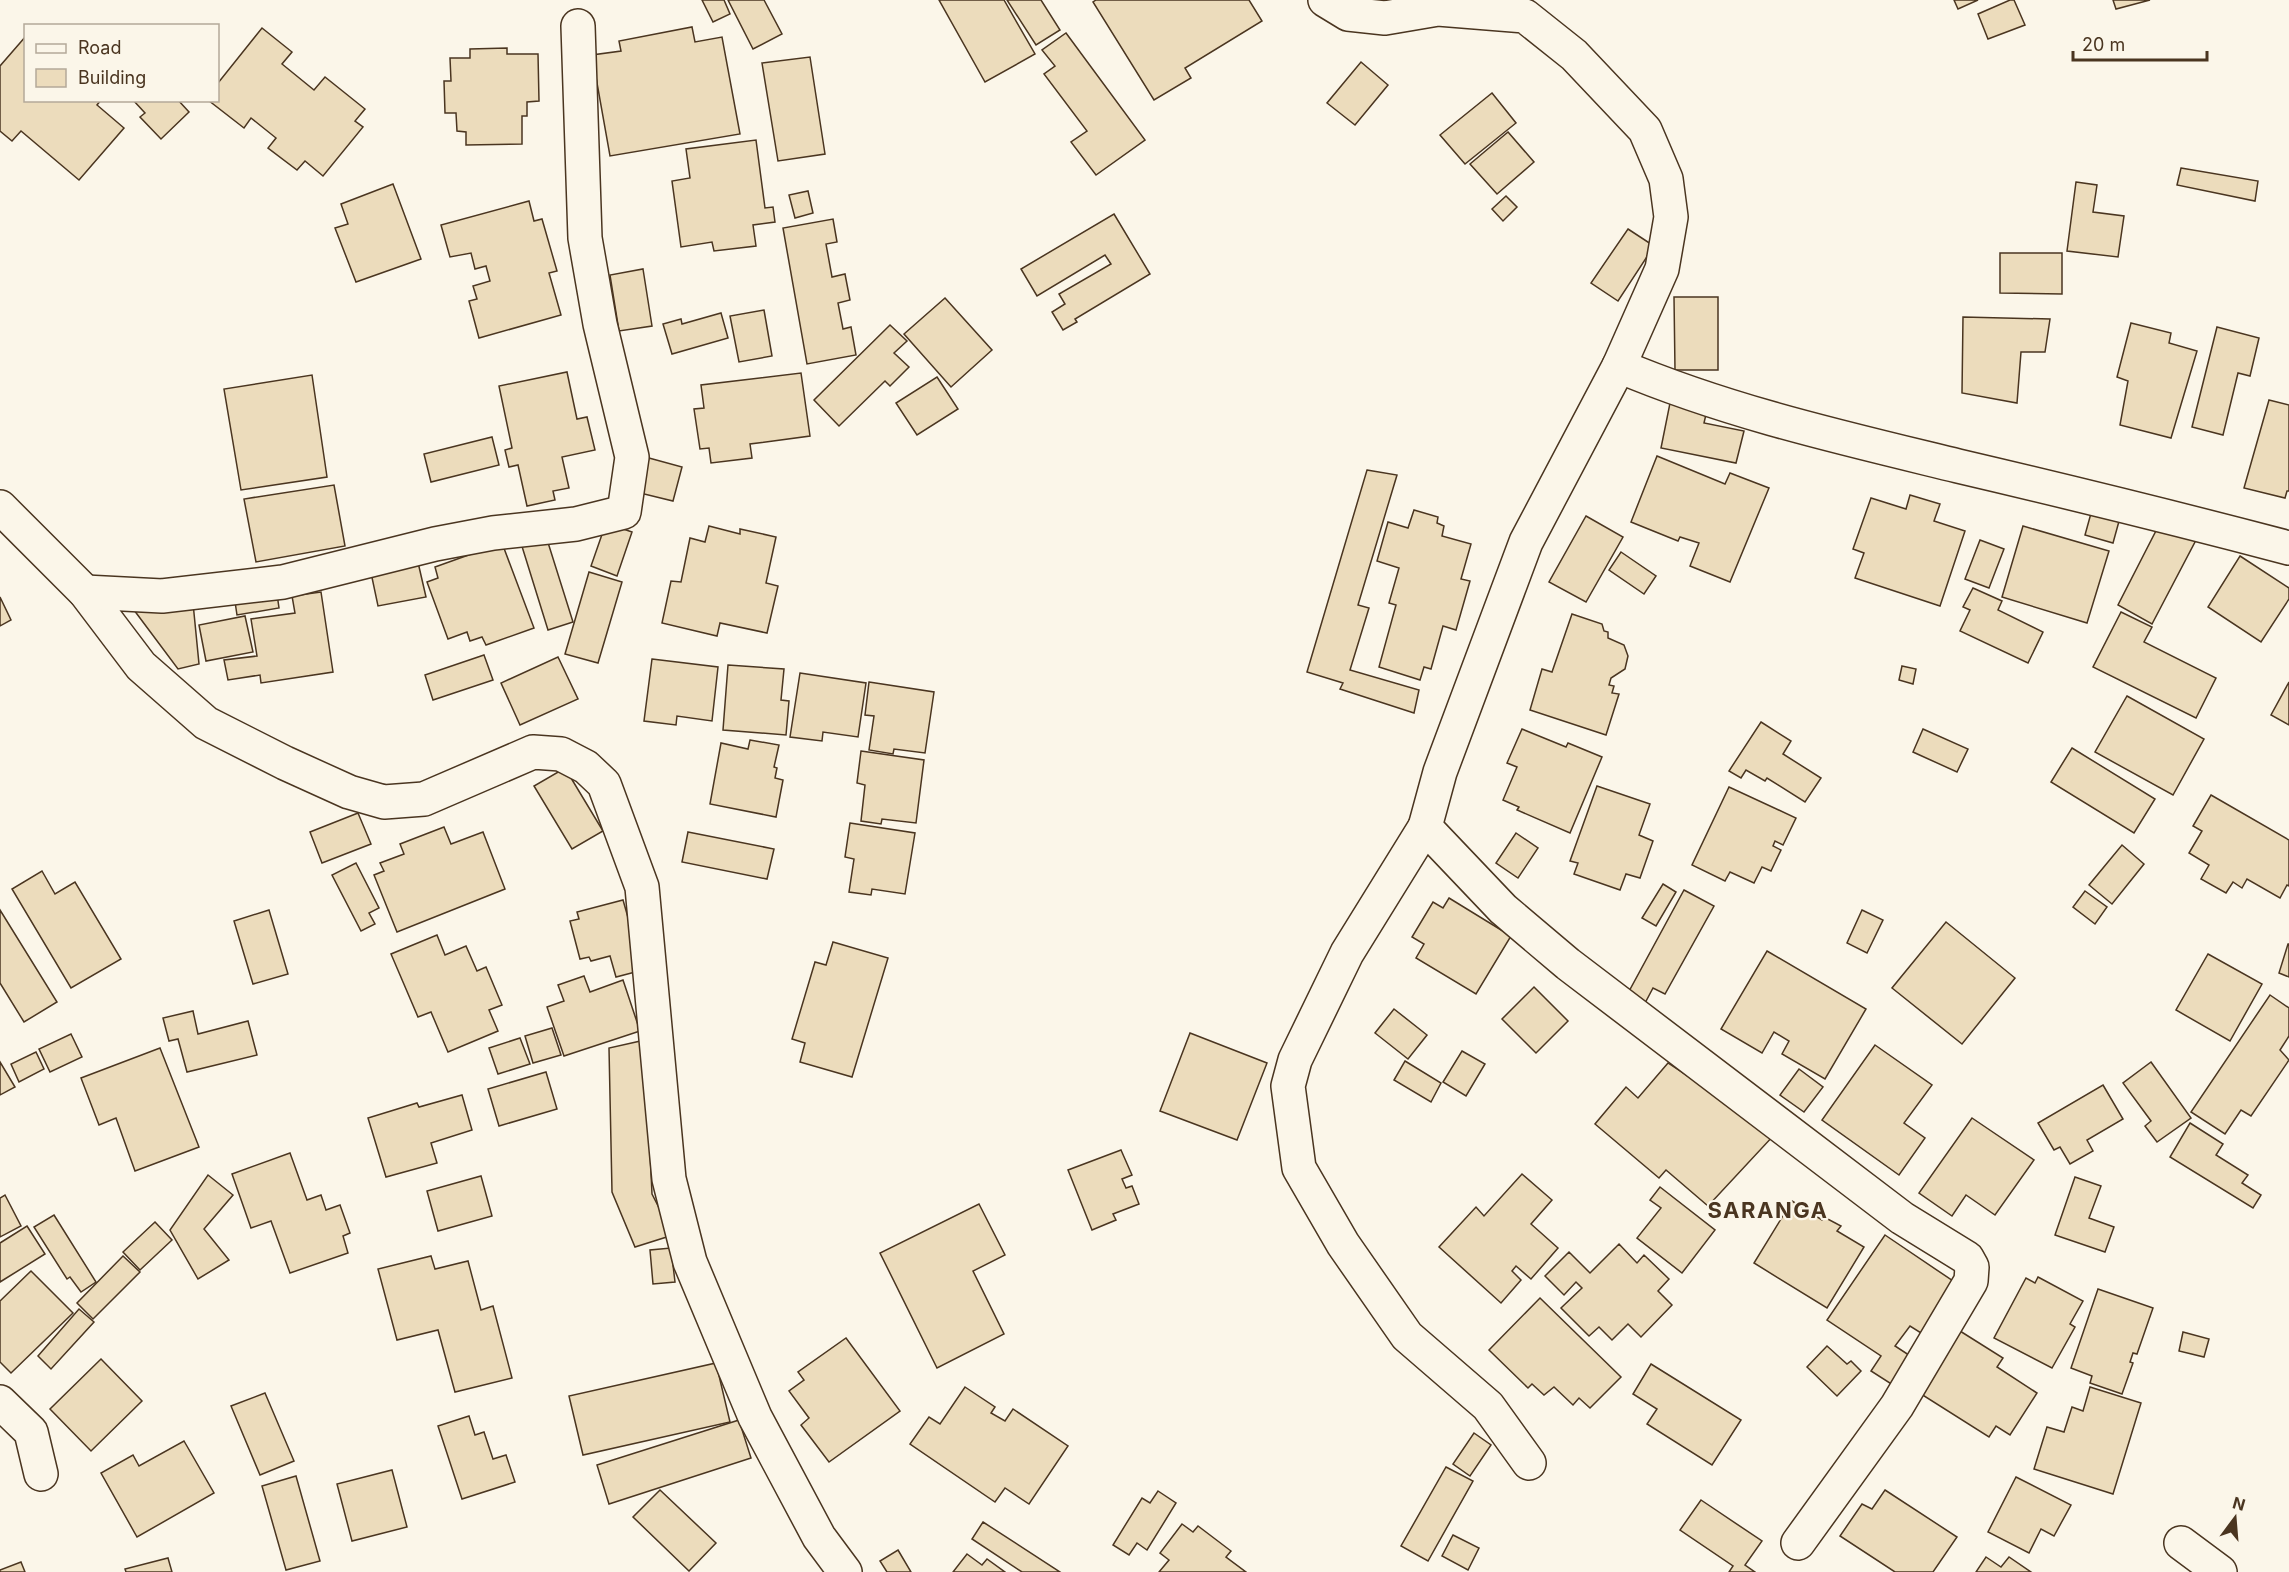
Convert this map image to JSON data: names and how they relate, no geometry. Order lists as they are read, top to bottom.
{
  "districts": ["SARANGA"],
  "legend": ["Road", "Building"],
  "scale_bar": "20 m",
  "north": "top"
}
